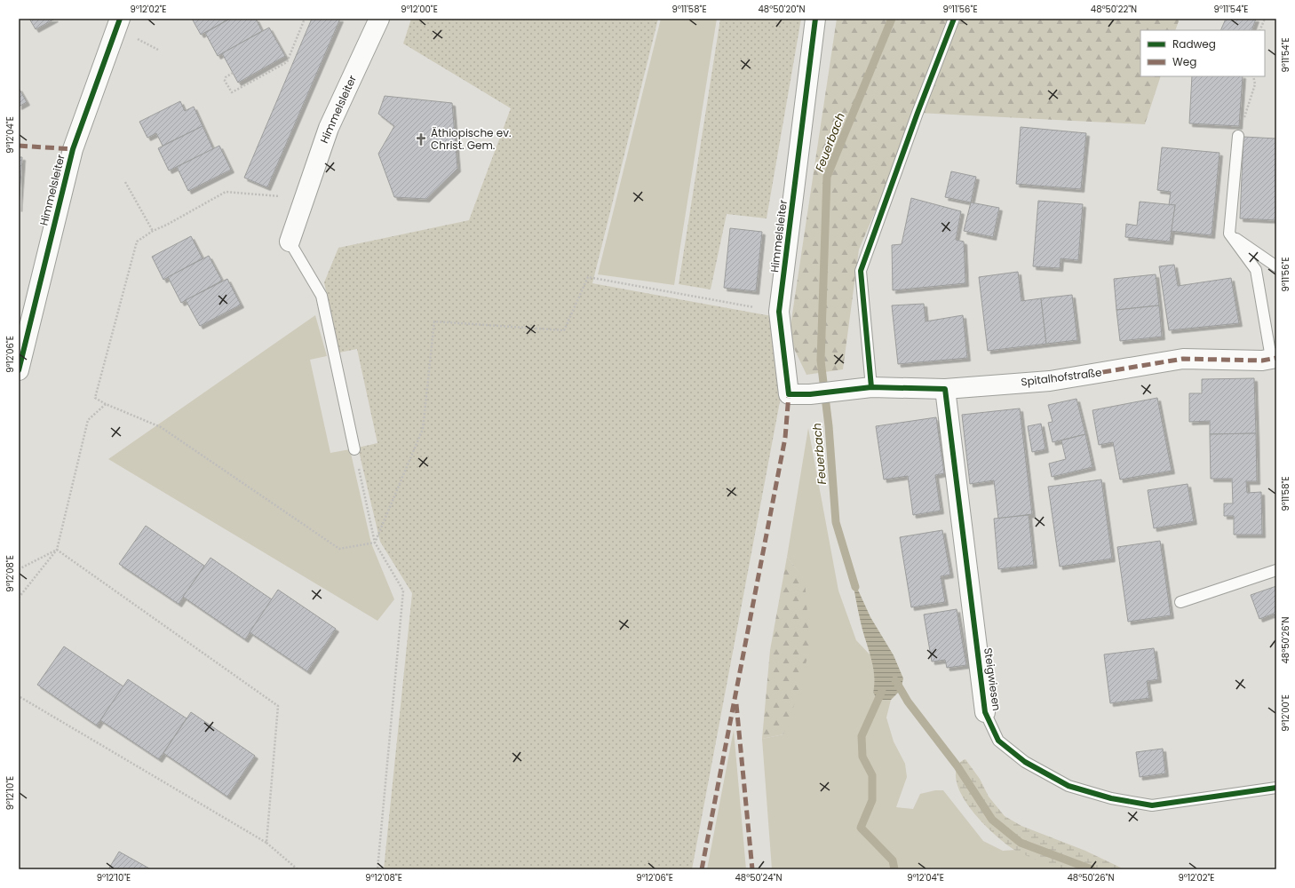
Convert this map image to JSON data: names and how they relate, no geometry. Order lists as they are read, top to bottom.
{
  "streets": {
    "street": ["Himmelsleiter", "Spitalhofstraße", "Steigwiesen"]
  },
  "crossings": [
    ["Himmelsleiter", "Spitalhofstraße"],
    ["Spitalhofstraße", "Steigwiesen"]
  ],
  "water": ["Feuerbach"],
  "places": {
    "church": ["Äthiopische ev. Christ. Gem."]
  },
  "legend": ["Radweg", "Weg"],
  "coordinates": [
    "9°12'02\"E",
    "9°12'00\"E",
    "9°11'58\"E",
    "48°50'20\"N",
    "9°11'56\"E",
    "48°50'22\"N",
    "9°11'54\"E",
    "9°12'04\"E",
    "9°12'06\"E",
    "9°12'08\"E",
    "48°50'26\"N",
    "9°12'10\"E",
    "48°50'24\"N"
  ]
}
